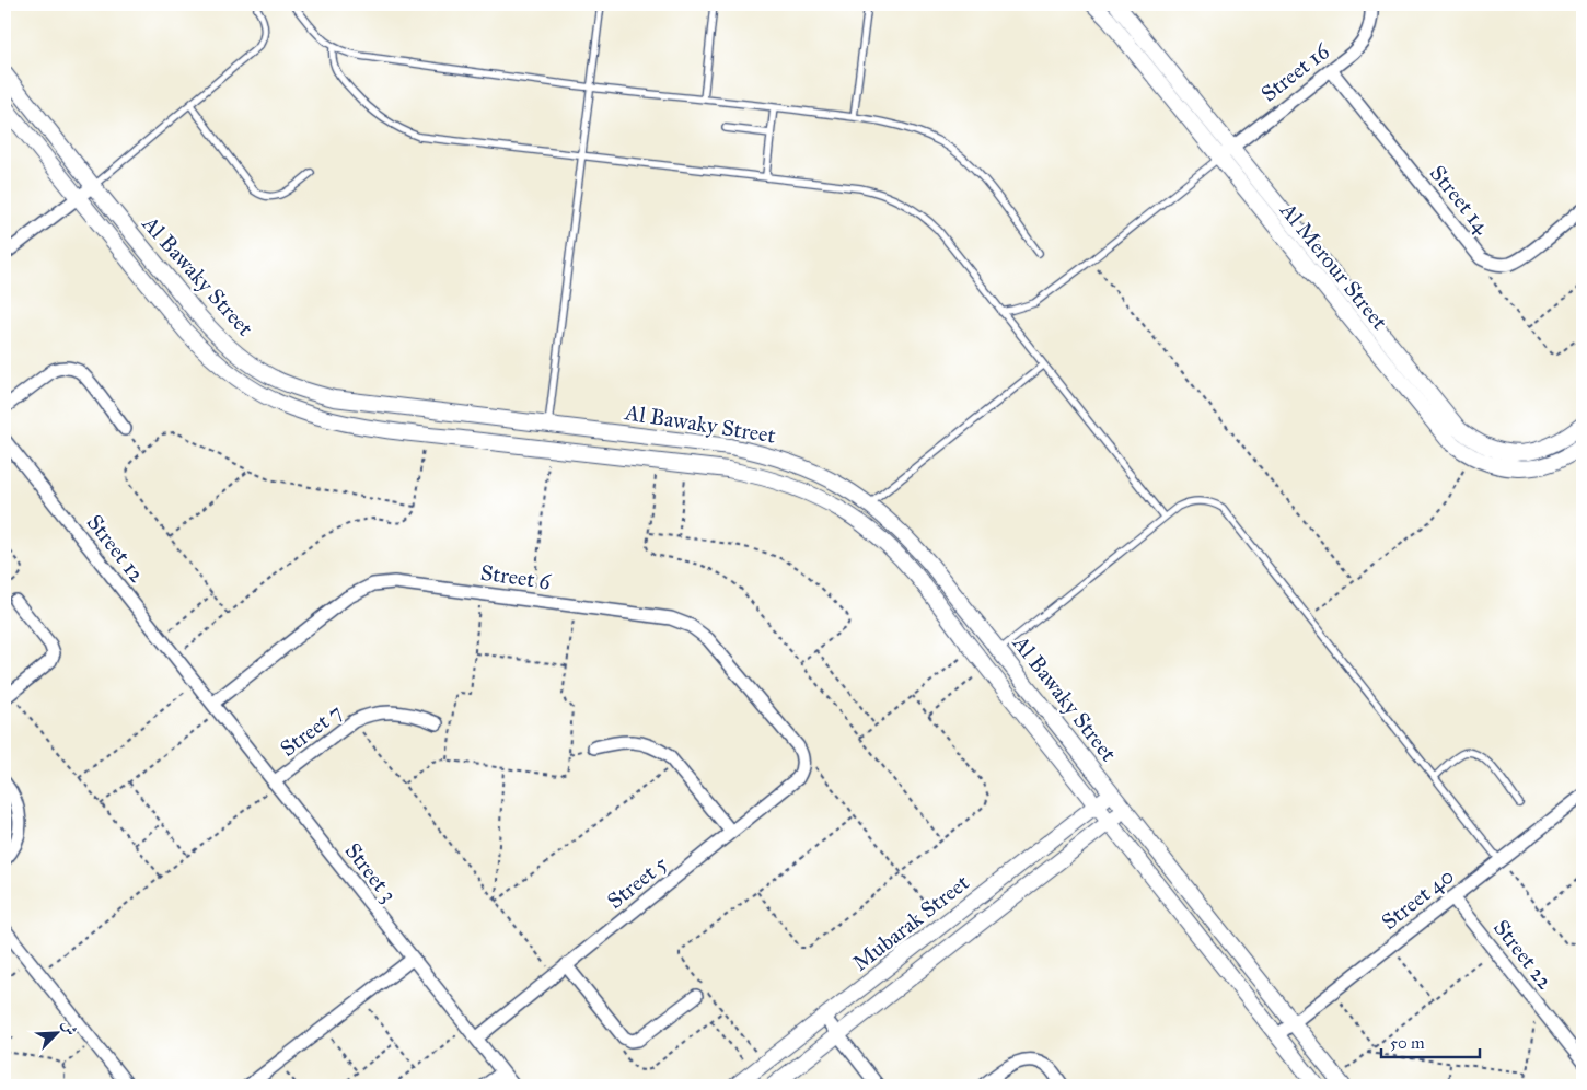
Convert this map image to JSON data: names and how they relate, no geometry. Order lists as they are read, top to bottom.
{
  "streets": {
    "street": [
      "Street 16",
      "Street 14",
      "Al Merour Street",
      "Al Bawaky Street",
      "Street 12",
      "Street 6",
      "Street 7",
      "Street 3",
      "Street 5",
      "Street 40",
      "Mubarak Street",
      "Street 22"
    ]
  },
  "crossings": [
    ["Street 16", "Street 14"],
    ["Street 16", "Al Merour Street"],
    ["Al Bawaky Street", "Street 40"],
    ["Al Bawaky Street", "Mubarak Street"],
    ["Street 12", "Street 3"],
    ["Street 6", "Street 3"],
    ["Street 6", "Street 5"],
    ["Street 7", "Street 3"],
    ["Street 3", "Street 5"],
    ["Street 40", "Street 22"]
  ],
  "scale_bar": "50 m",
  "north": "top right"
}
